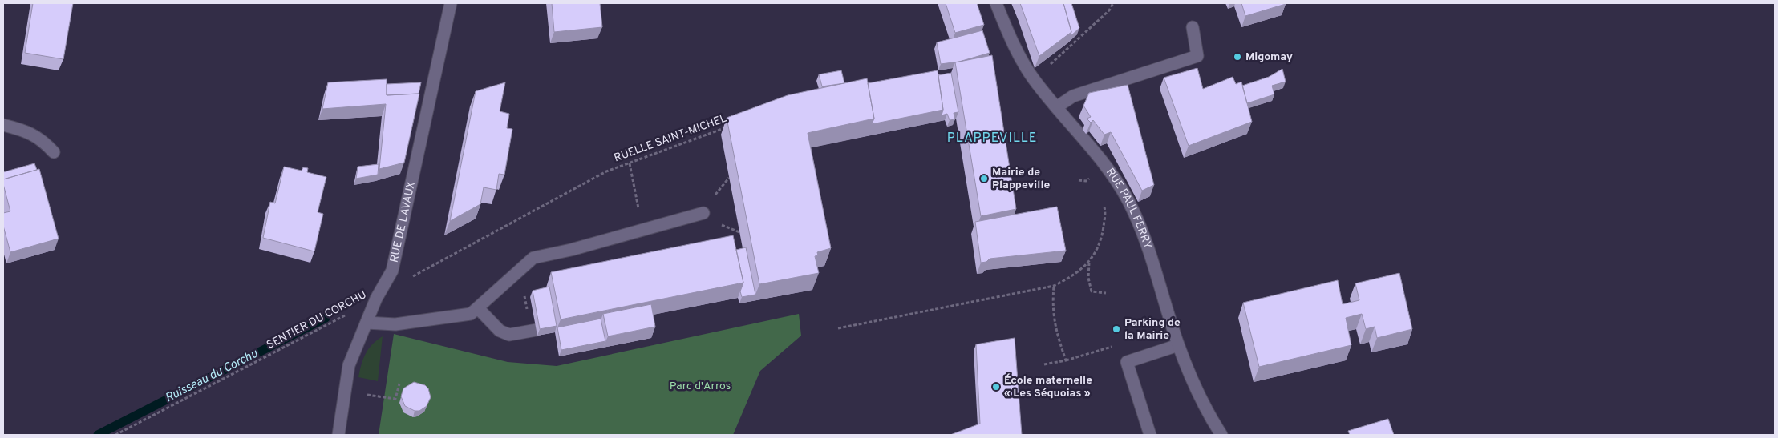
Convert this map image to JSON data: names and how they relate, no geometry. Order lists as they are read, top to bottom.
{
  "streets": {
    "street": ["RUE PAUL FERRY", "RUE DE LAVAUX"],
    "path": ["RUELLE SAINT-MICHEL", "SENTIER DU CORCHU"]
  },
  "crossings": [
    ["RUE DE LAVAUX", "SENTIER DU CORCHU"]
  ],
  "districts": ["PLAPPEVILLE"],
  "water": ["Ruisseau du Corchu"],
  "parks": ["Parc d'Arros"],
  "places": [
    "Migomay",
    "Mairie de Plappeville",
    "Parking de la Mairie",
    "École maternelle « Les Séquoias »"
  ]
}
